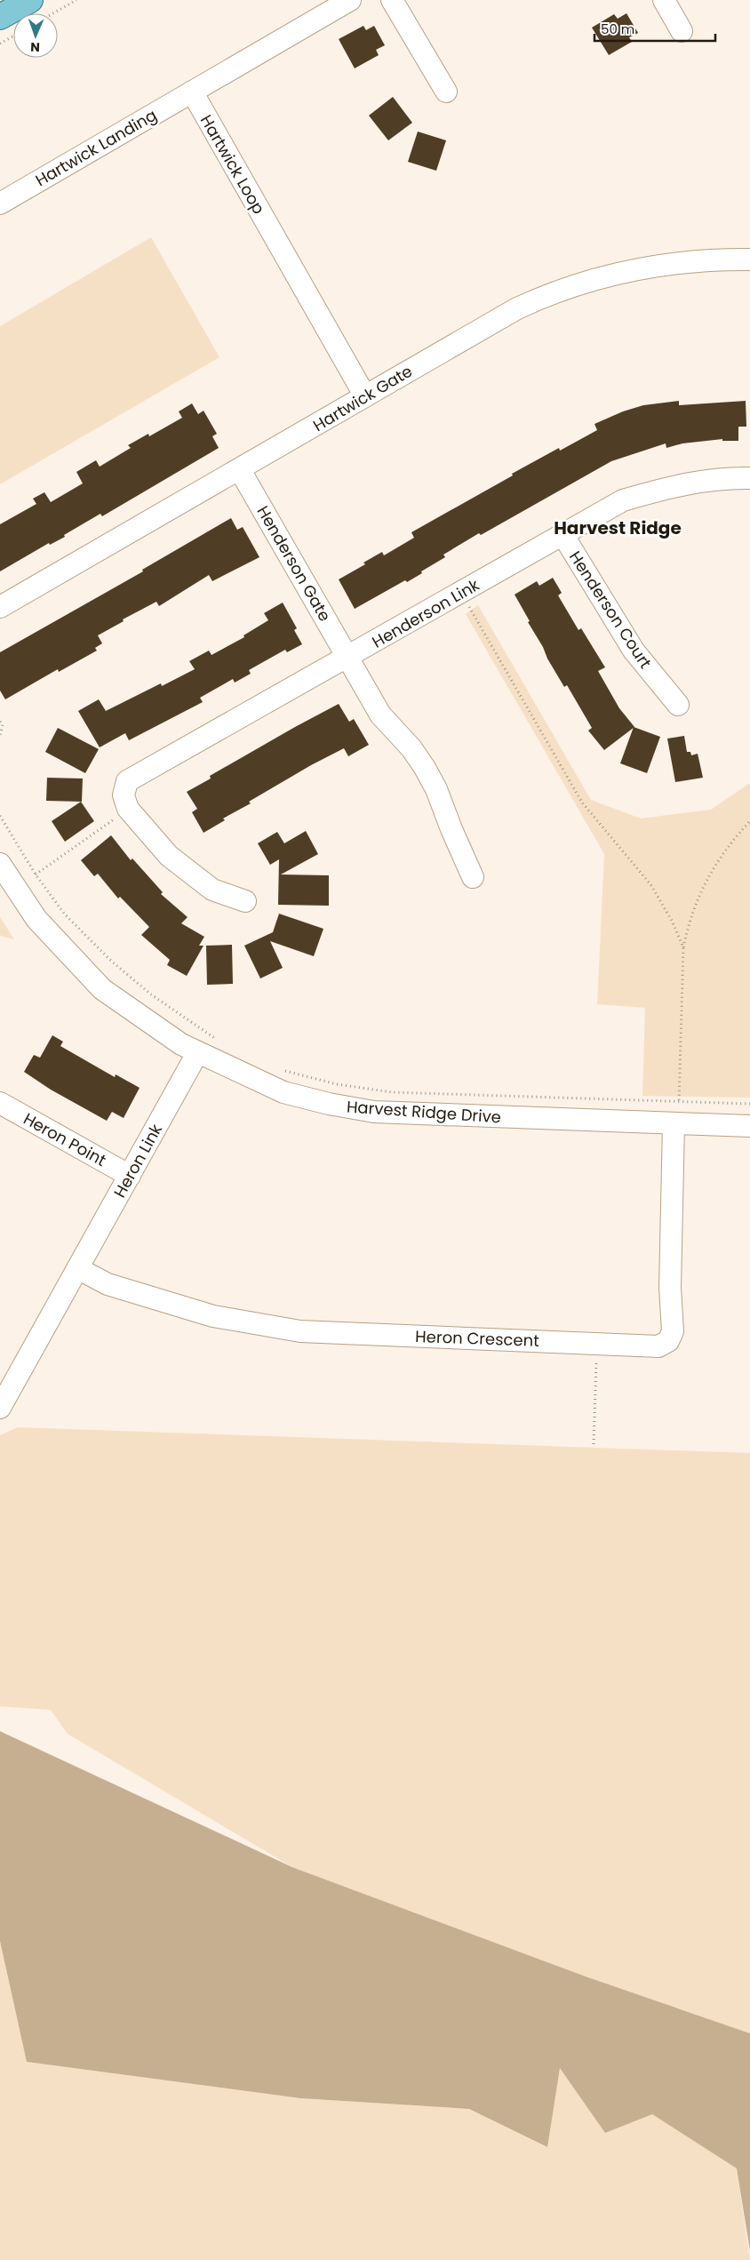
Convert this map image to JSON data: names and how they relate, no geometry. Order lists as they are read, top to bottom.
{
  "streets": {
    "street": [
      "Hartwick Landing",
      "Hartwick Loop",
      "Hartwick Gate",
      "Henderson Gate",
      "Henderson Court",
      "Henderson Link",
      "Harvest Ridge Drive",
      "Heron Point",
      "Heron Link",
      "Heron Crescent"
    ]
  },
  "crossings": [
    ["Hartwick Landing", "Hartwick Loop"],
    ["Hartwick Loop", "Hartwick Gate"],
    ["Hartwick Gate", "Henderson Gate"],
    ["Henderson Gate", "Henderson Link"],
    ["Henderson Court", "Henderson Link"],
    ["Harvest Ridge Drive", "Heron Link"],
    ["Harvest Ridge Drive", "Heron Crescent"],
    ["Heron Point", "Heron Link"],
    ["Heron Link", "Heron Crescent"]
  ],
  "districts": ["Harvest Ridge"],
  "scale_bar": "50 m",
  "north": "bottom"
}
